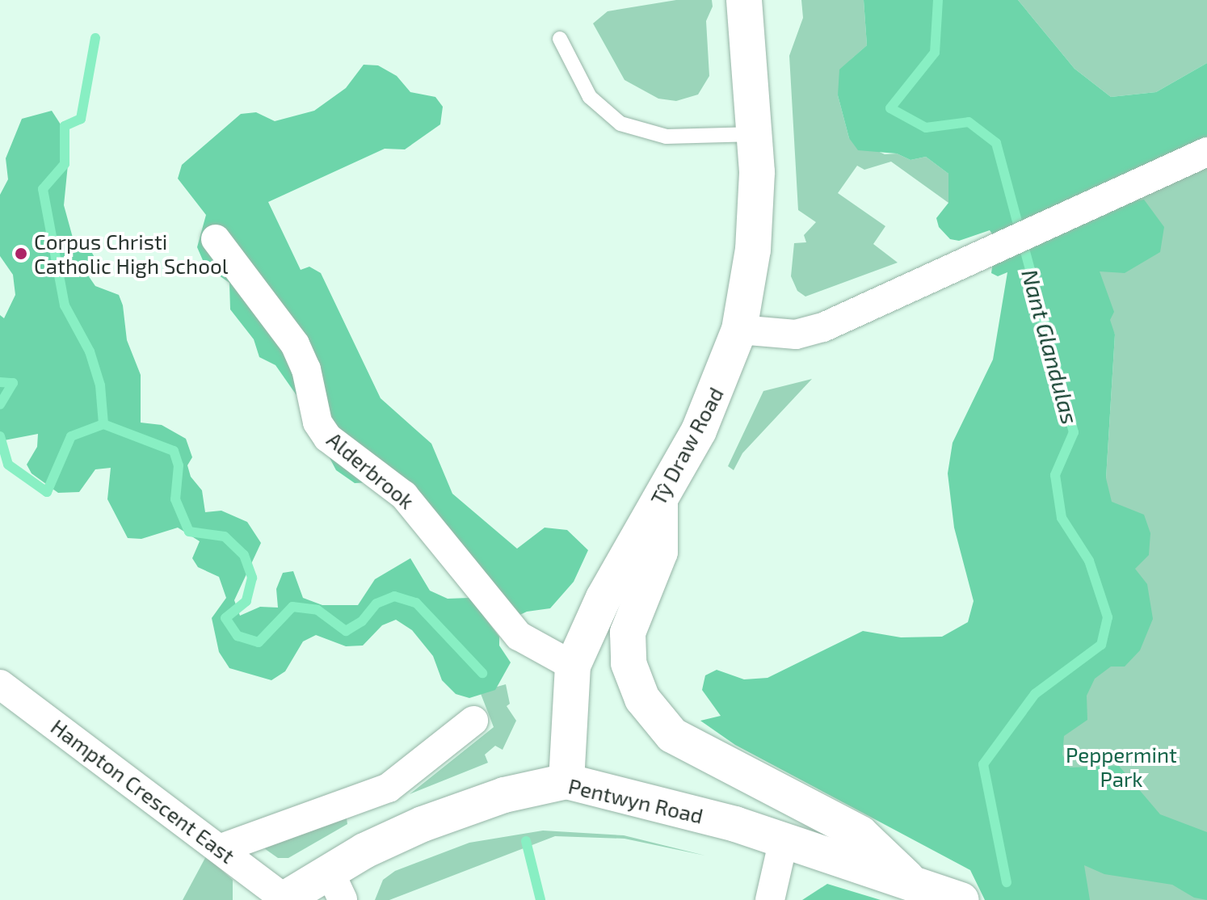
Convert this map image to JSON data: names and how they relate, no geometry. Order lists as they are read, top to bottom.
{
  "streets": {
    "street": [
      "Tŷ Draw Road",
      "Alderbrook",
      "Hampton Crescent East",
      "Pentwyn Road"
    ]
  },
  "crossings": [
    ["Tŷ Draw Road", "Alderbrook"],
    ["Tŷ Draw Road", "Pentwyn Road"],
    ["Hampton Crescent East", "Pentwyn Road"]
  ],
  "water": ["Nant Glandulas"],
  "parks": ["Peppermint Park"],
  "places": ["Corpus Christi Catholic High School"]
}
